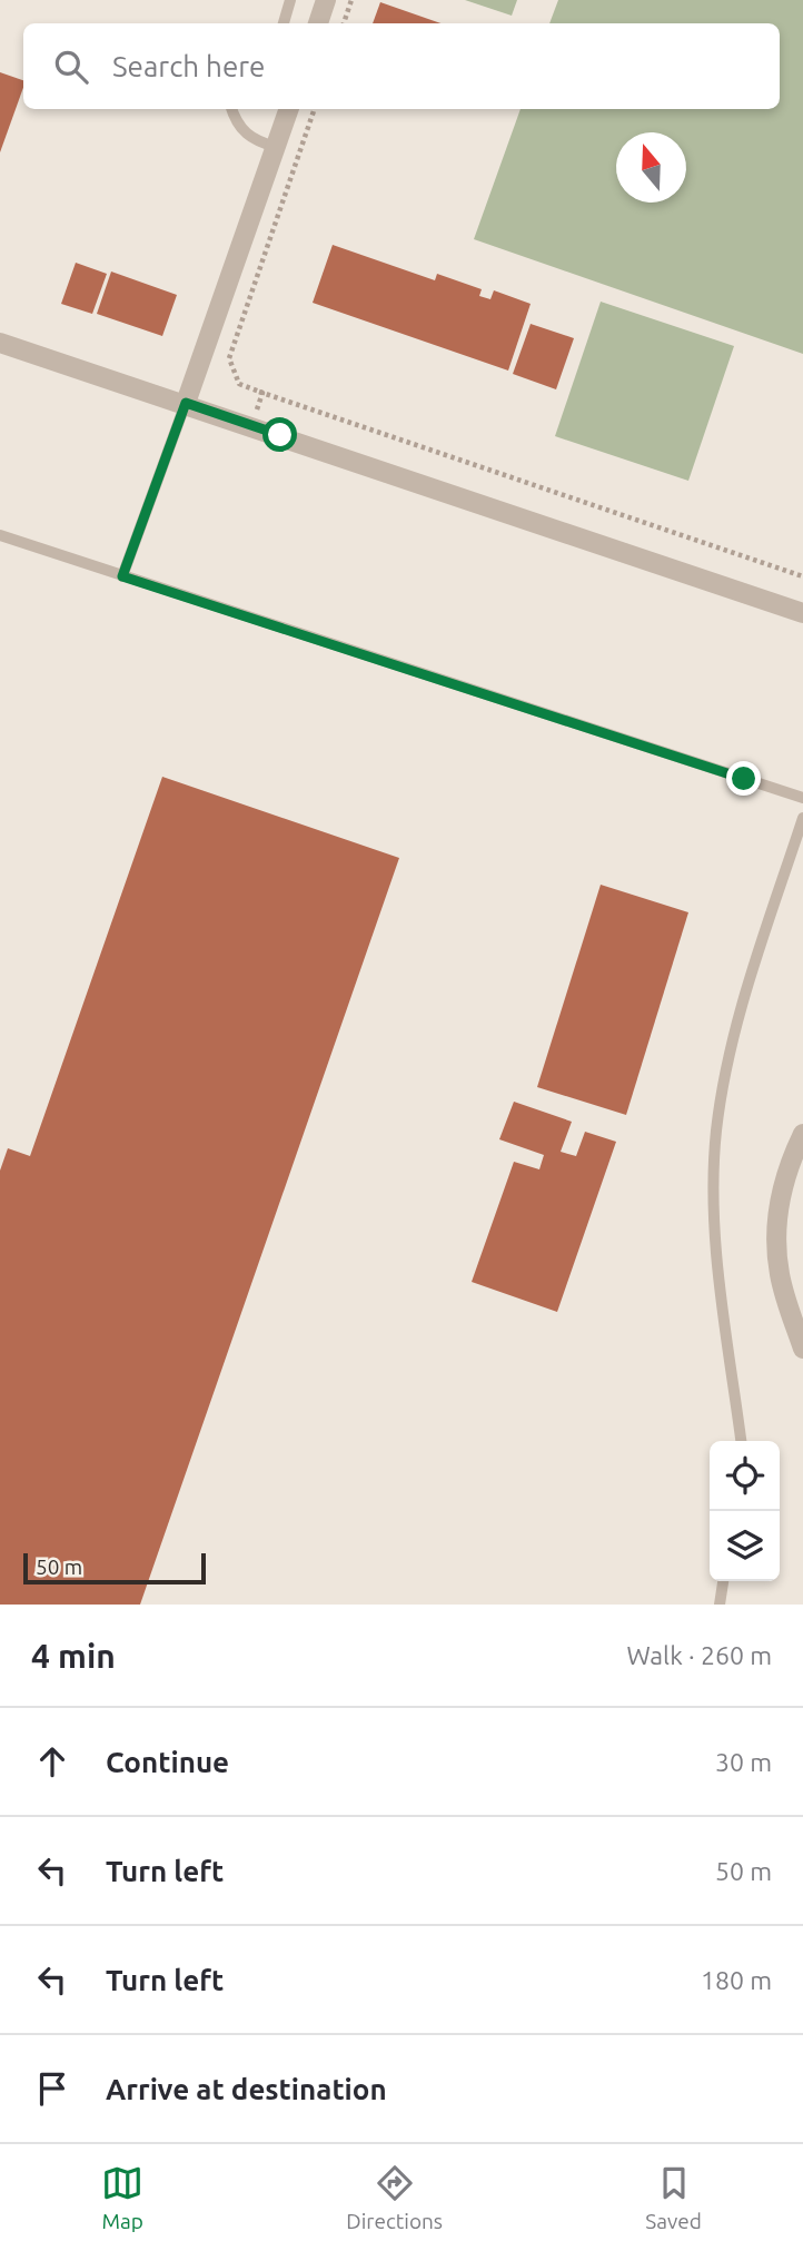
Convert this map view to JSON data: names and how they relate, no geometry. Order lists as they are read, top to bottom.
{
  "scale_bar": "50 m",
  "north": "top",
  "page": {
    "search": "Search here",
    "scale": "50 m",
    "heading": ["4 min", "Walk · 260 m"],
    "list": [
      ["Continue", "30 m"],
      ["Turn left", "50 m"],
      ["Turn left", "180 m"],
      "Arrive at destination"
    ],
    "nav": ["Map", "Directions", "Saved"]
  }
}
